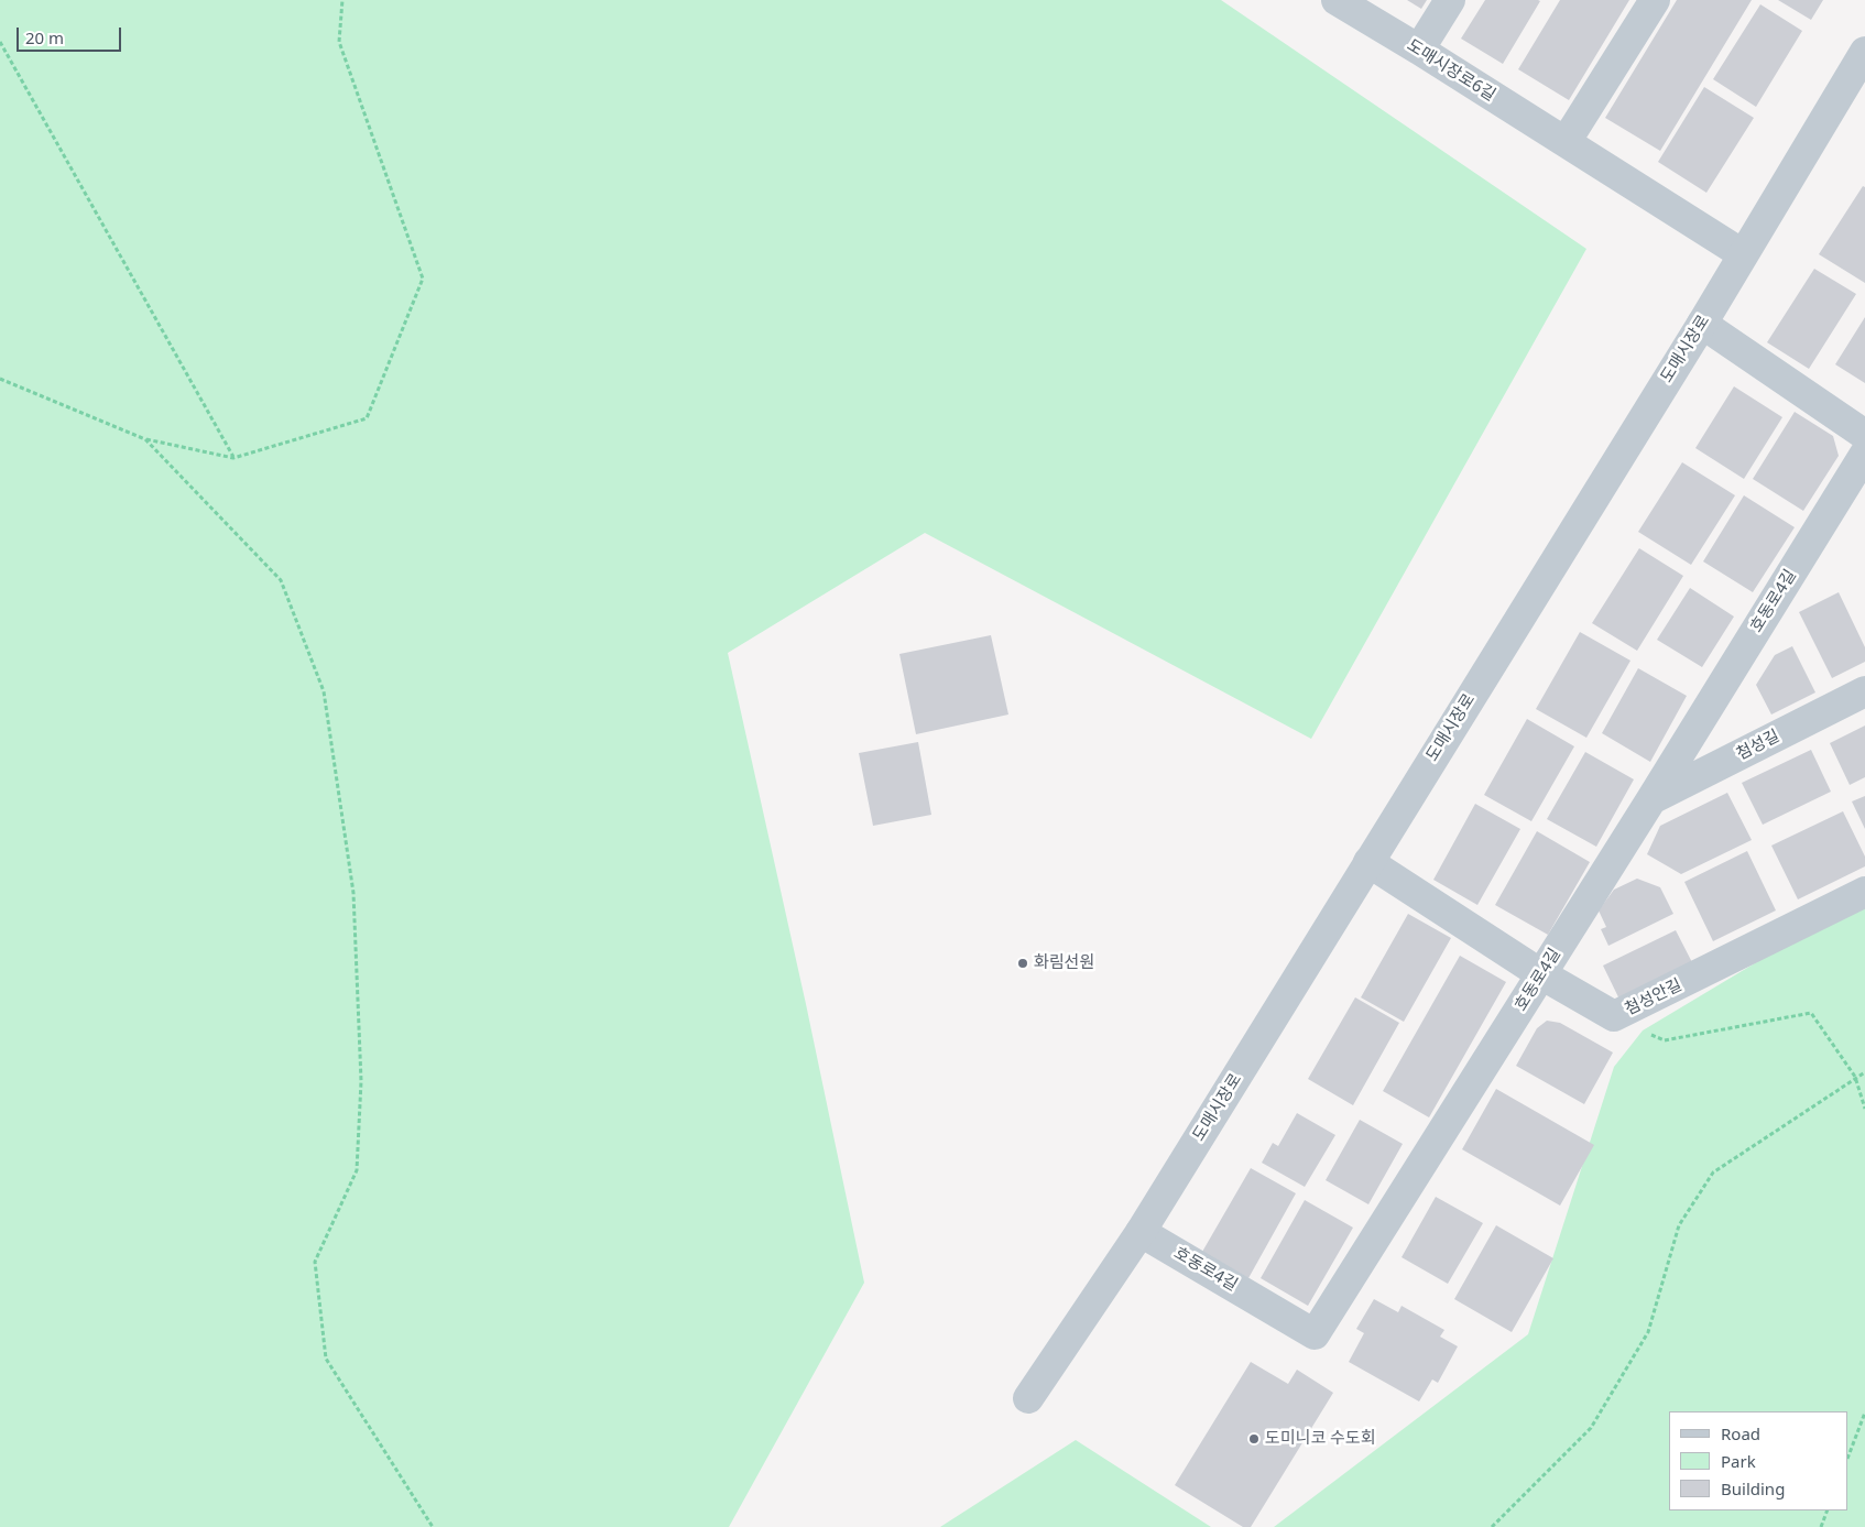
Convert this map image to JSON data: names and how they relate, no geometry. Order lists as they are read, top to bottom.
{
  "streets": {
    "street": [
      "도매시장로6길",
      "도매시장로",
      "호동로4길",
      "첨성길",
      "첨성안길"
    ]
  },
  "crossings": [
    ["도매시장로6길", "도매시장로"],
    ["도매시장로", "호동로4길"],
    ["도매시장로", "첨성안길"],
    ["호동로4길", "첨성길"],
    ["호동로4길", "첨성안길"]
  ],
  "places": ["화림선원", "도미니코 수도회"],
  "legend": ["Road", "Park", "Building"],
  "scale_bar": "20 m"
}
